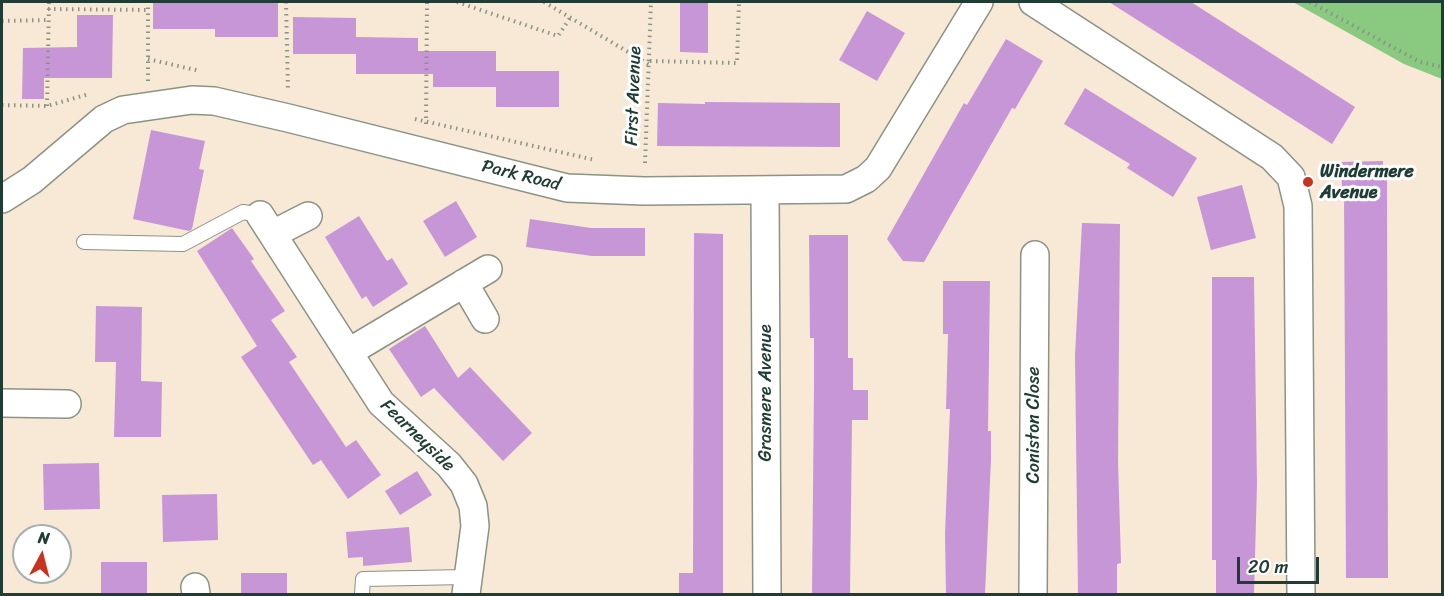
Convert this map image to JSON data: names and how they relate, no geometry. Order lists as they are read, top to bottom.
{
  "streets": {
    "street": [
      "Park Road",
      "Grasmere Avenue",
      "Coniston Close",
      "Fearneyside"
    ],
    "path": ["First Avenue"]
  },
  "crossings": [
    ["First Avenue", "Park Road"],
    ["Park Road", "Grasmere Avenue"]
  ],
  "places": ["Windermere Avenue"],
  "scale_bar": "20 m",
  "north": "top"
}
